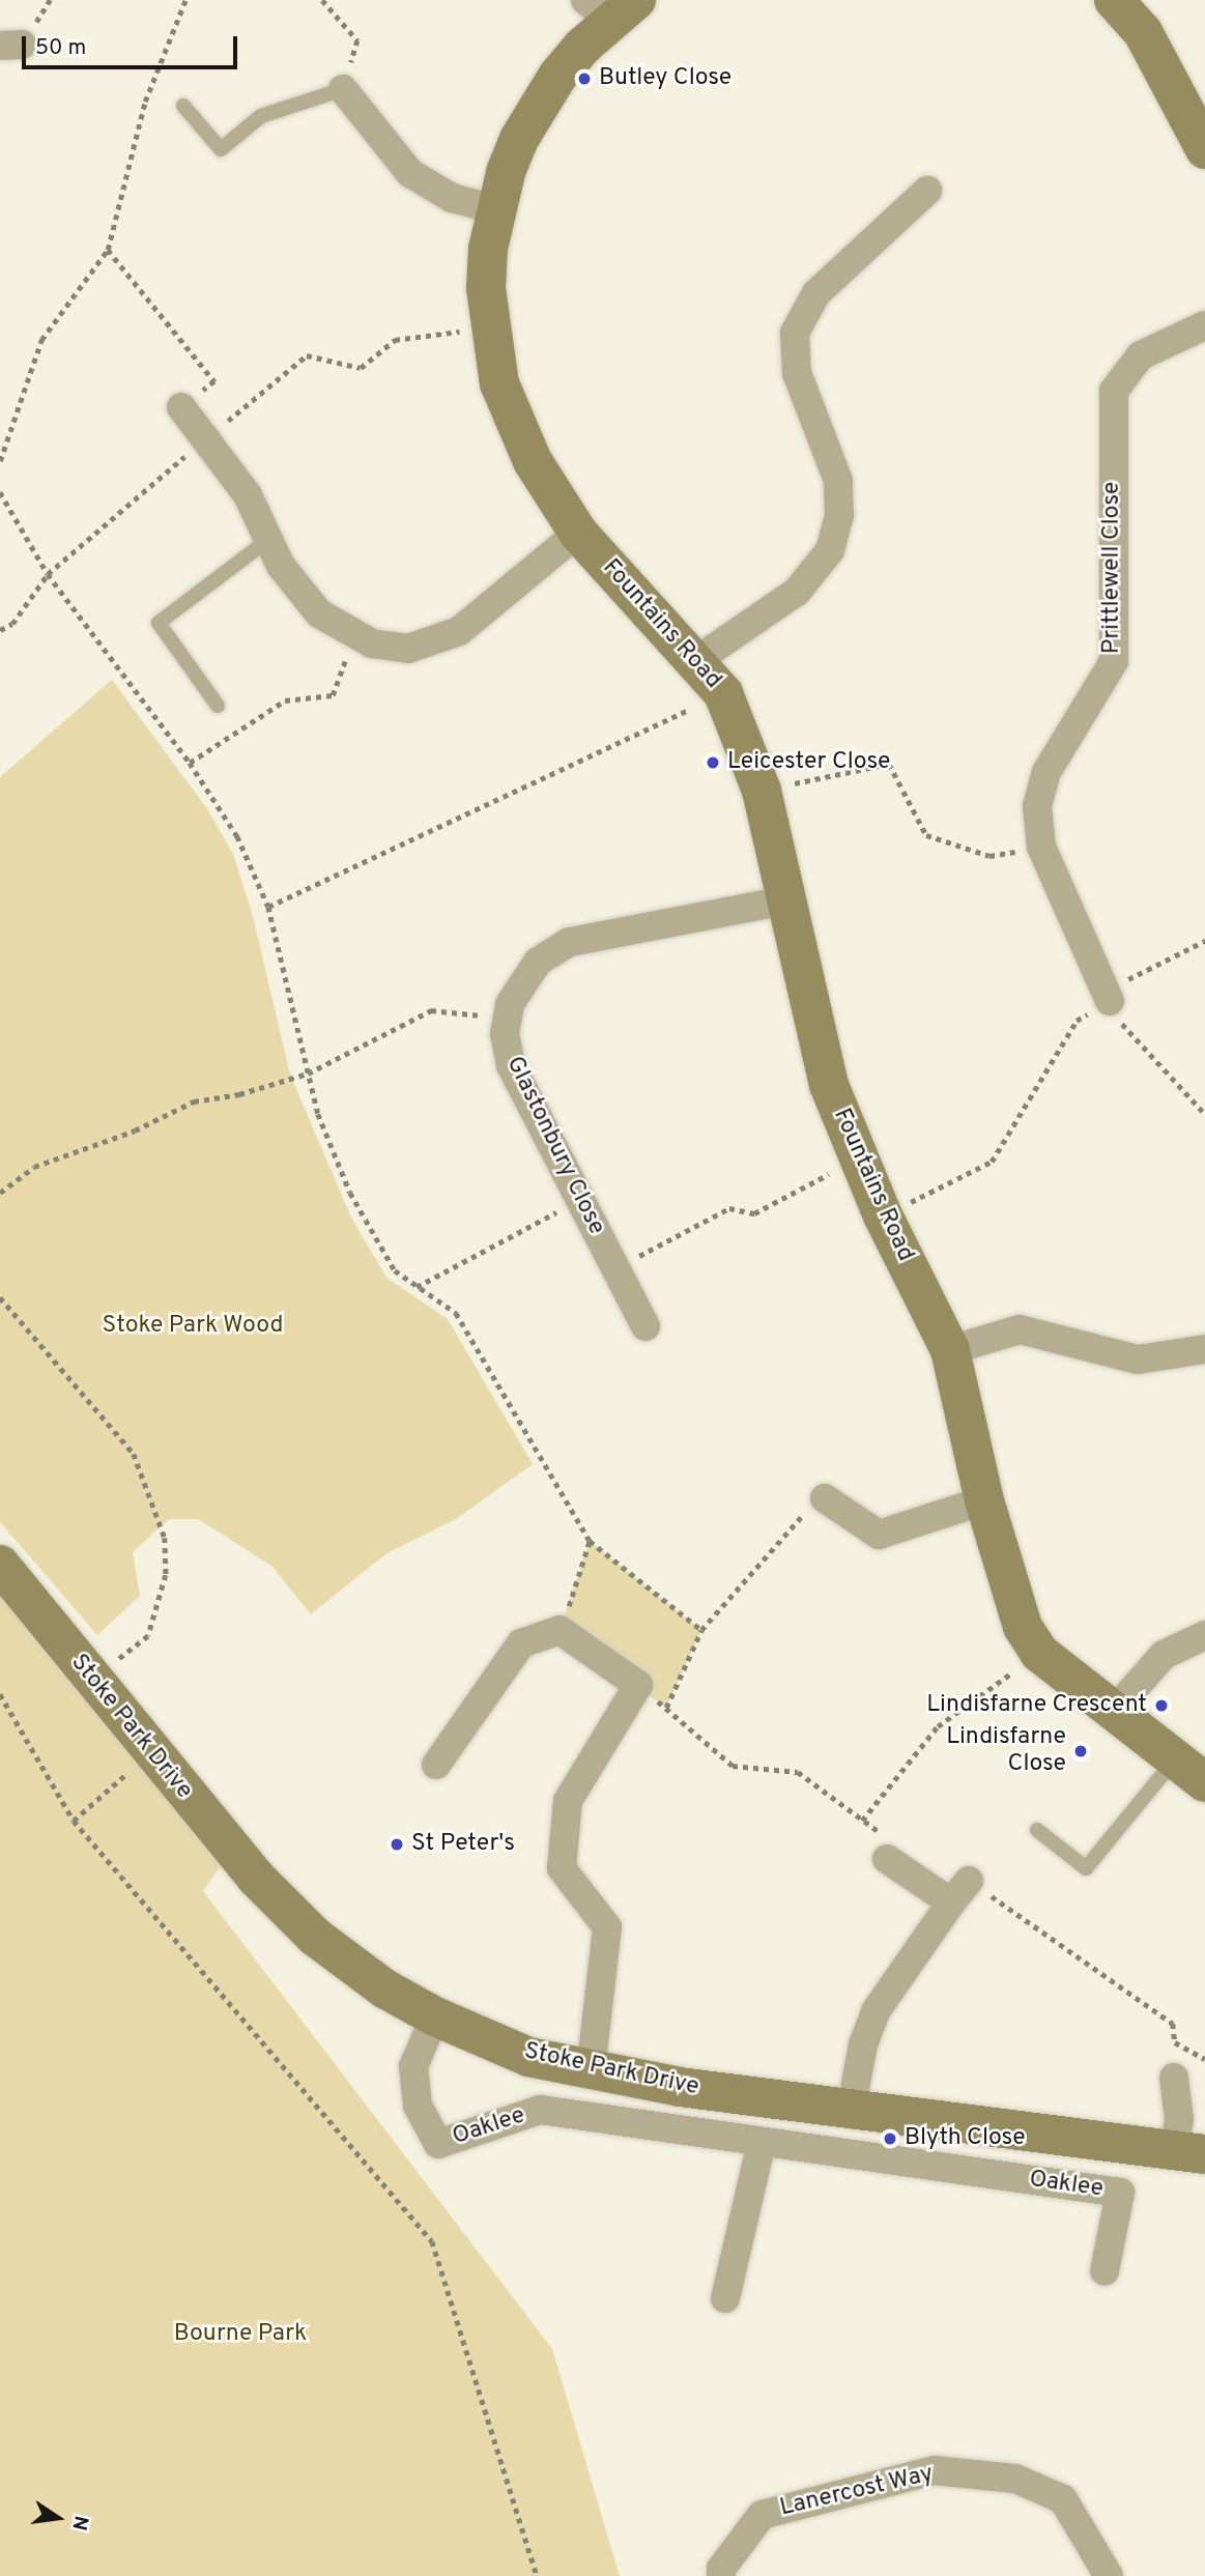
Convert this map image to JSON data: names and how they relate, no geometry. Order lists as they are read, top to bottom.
{
  "streets": {
    "street": [
      "Prittlewell Close",
      "Fountains Road",
      "Glastonbury Close",
      "Stoke Park Drive",
      "Oaklee",
      "Lanercost Way"
    ]
  },
  "crossings": [
    ["Stoke Park Drive", "Oaklee"]
  ],
  "parks": ["Stoke Park Wood", "Bourne Park"],
  "places": [
    "Butley Close",
    "Leicester Close",
    "Lindisfarne Crescent",
    "Lindisfarne Close",
    "St Peter's",
    "Blyth Close"
  ],
  "scale_bar": "50 m",
  "north": "right"
}
